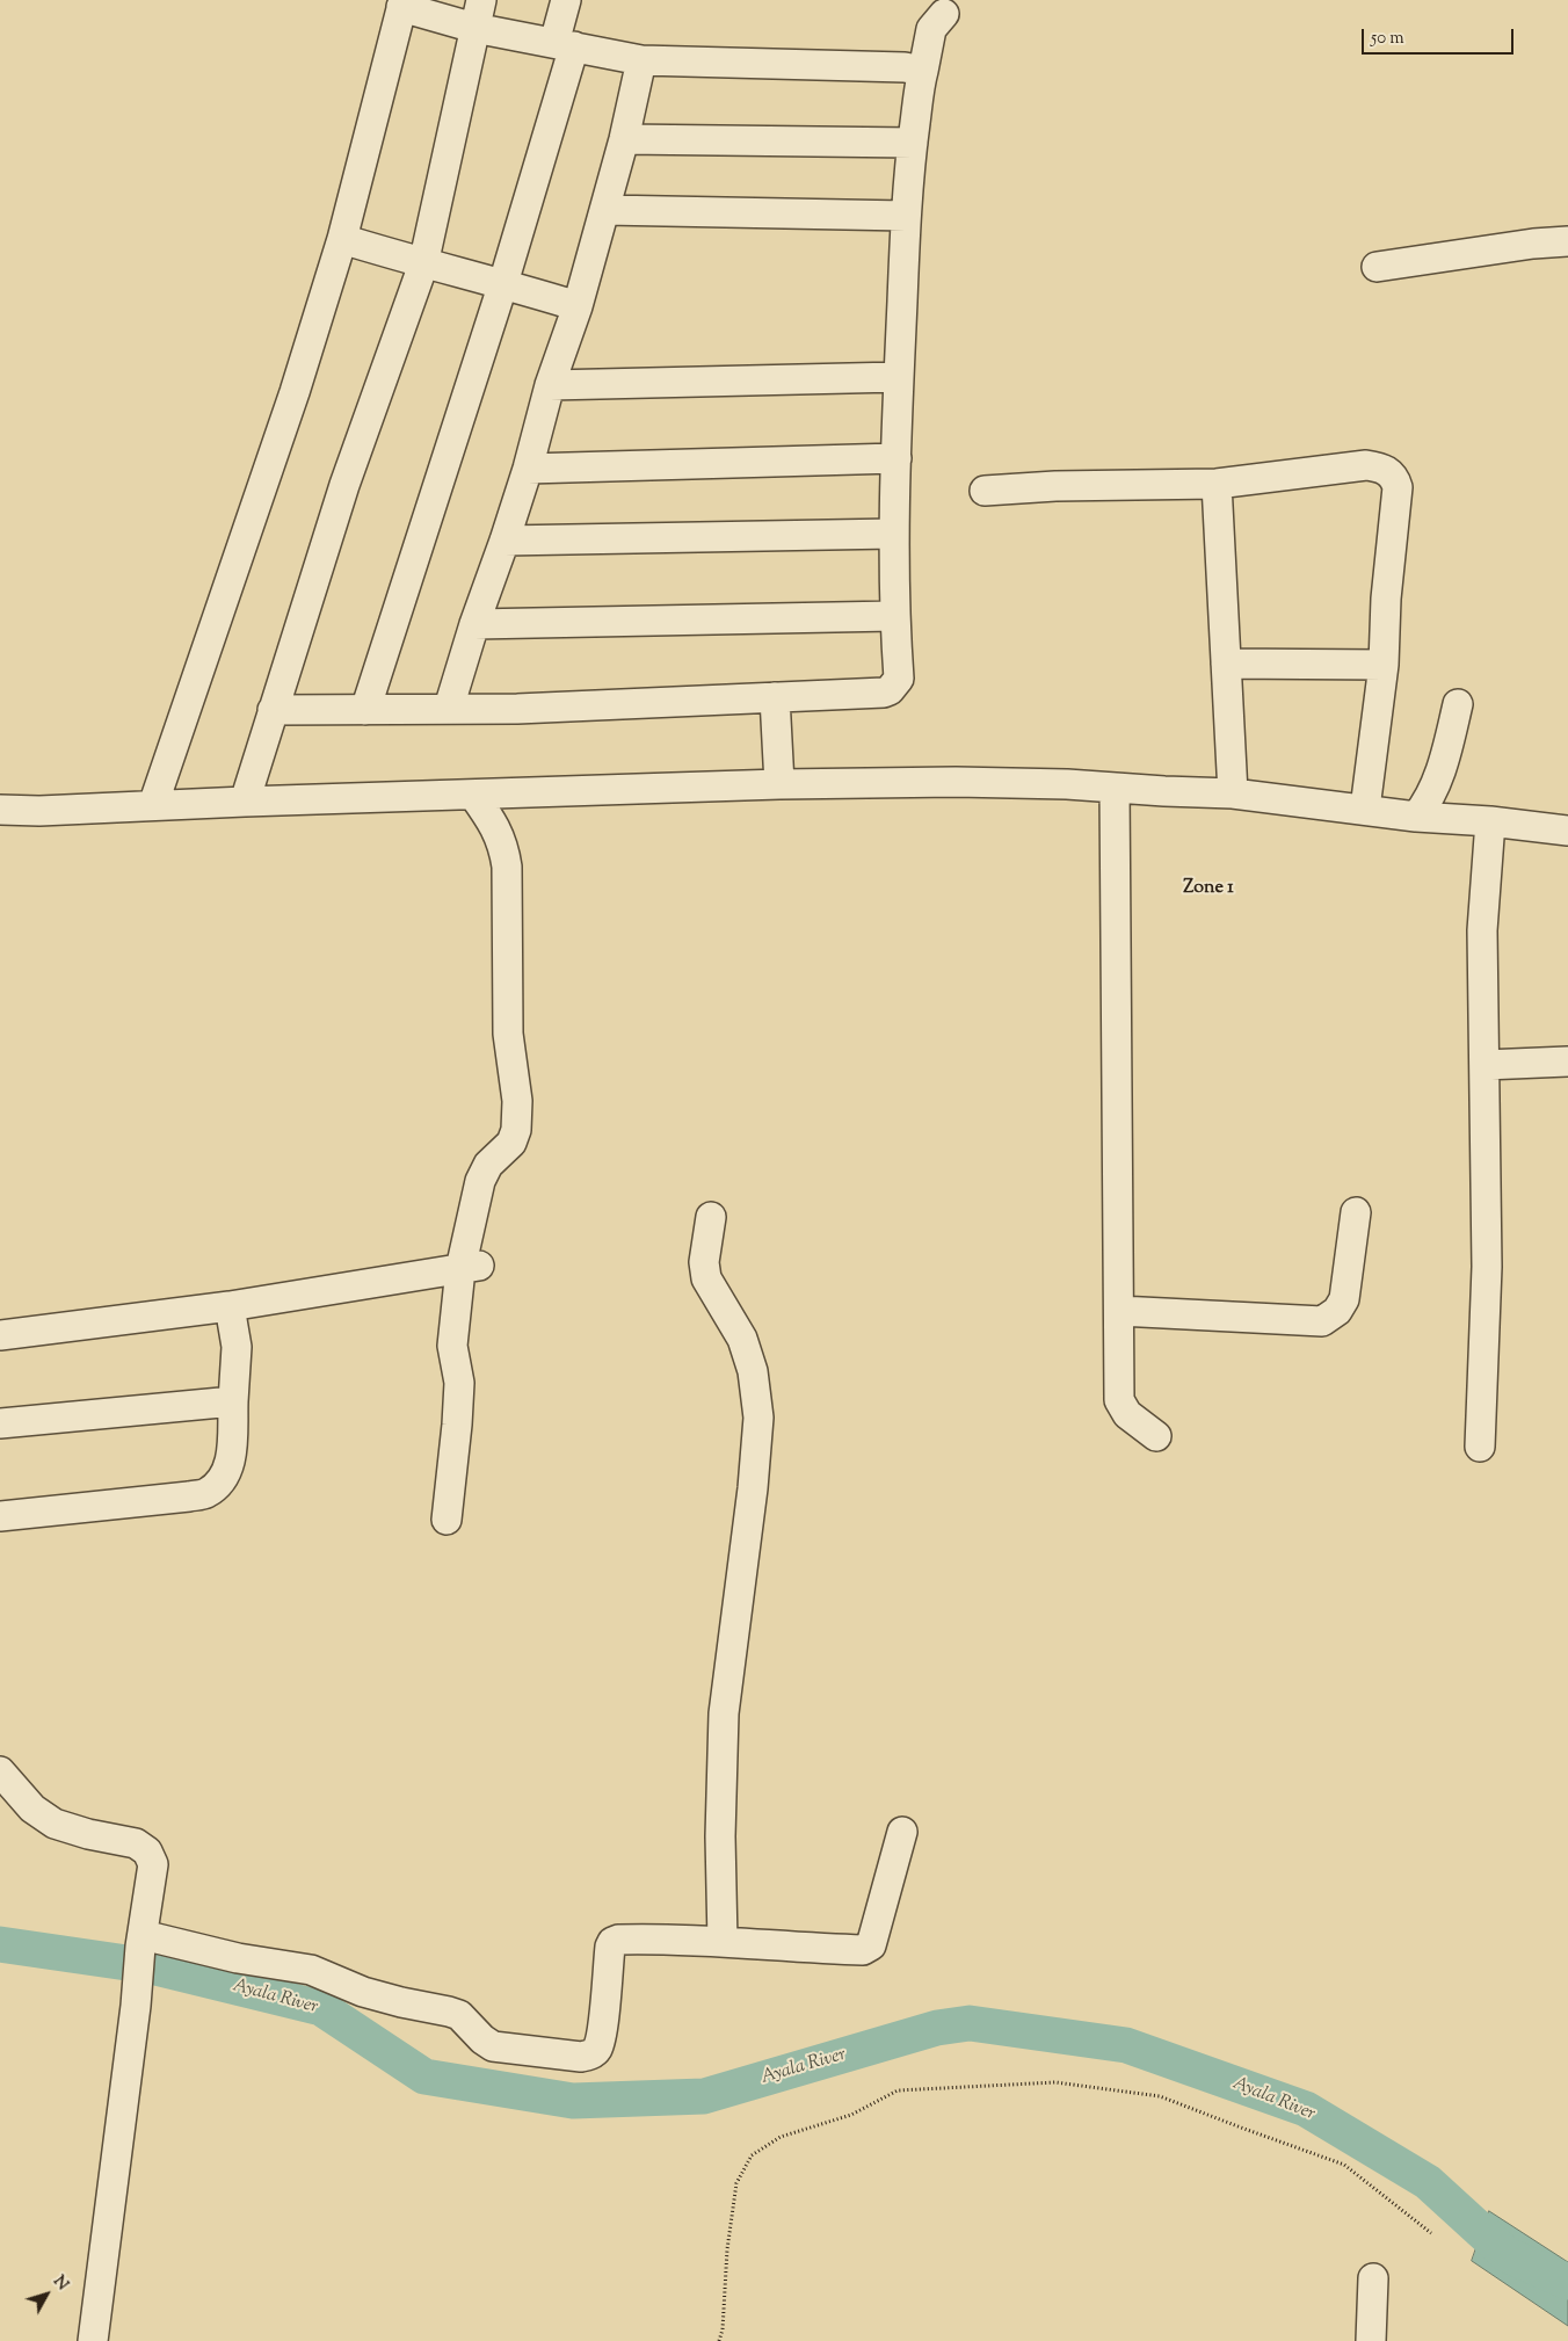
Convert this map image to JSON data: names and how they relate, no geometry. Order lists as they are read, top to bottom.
{
  "districts": ["Zone 1"],
  "water": ["Ayala River"],
  "scale_bar": "50 m",
  "north": "top right"
}
